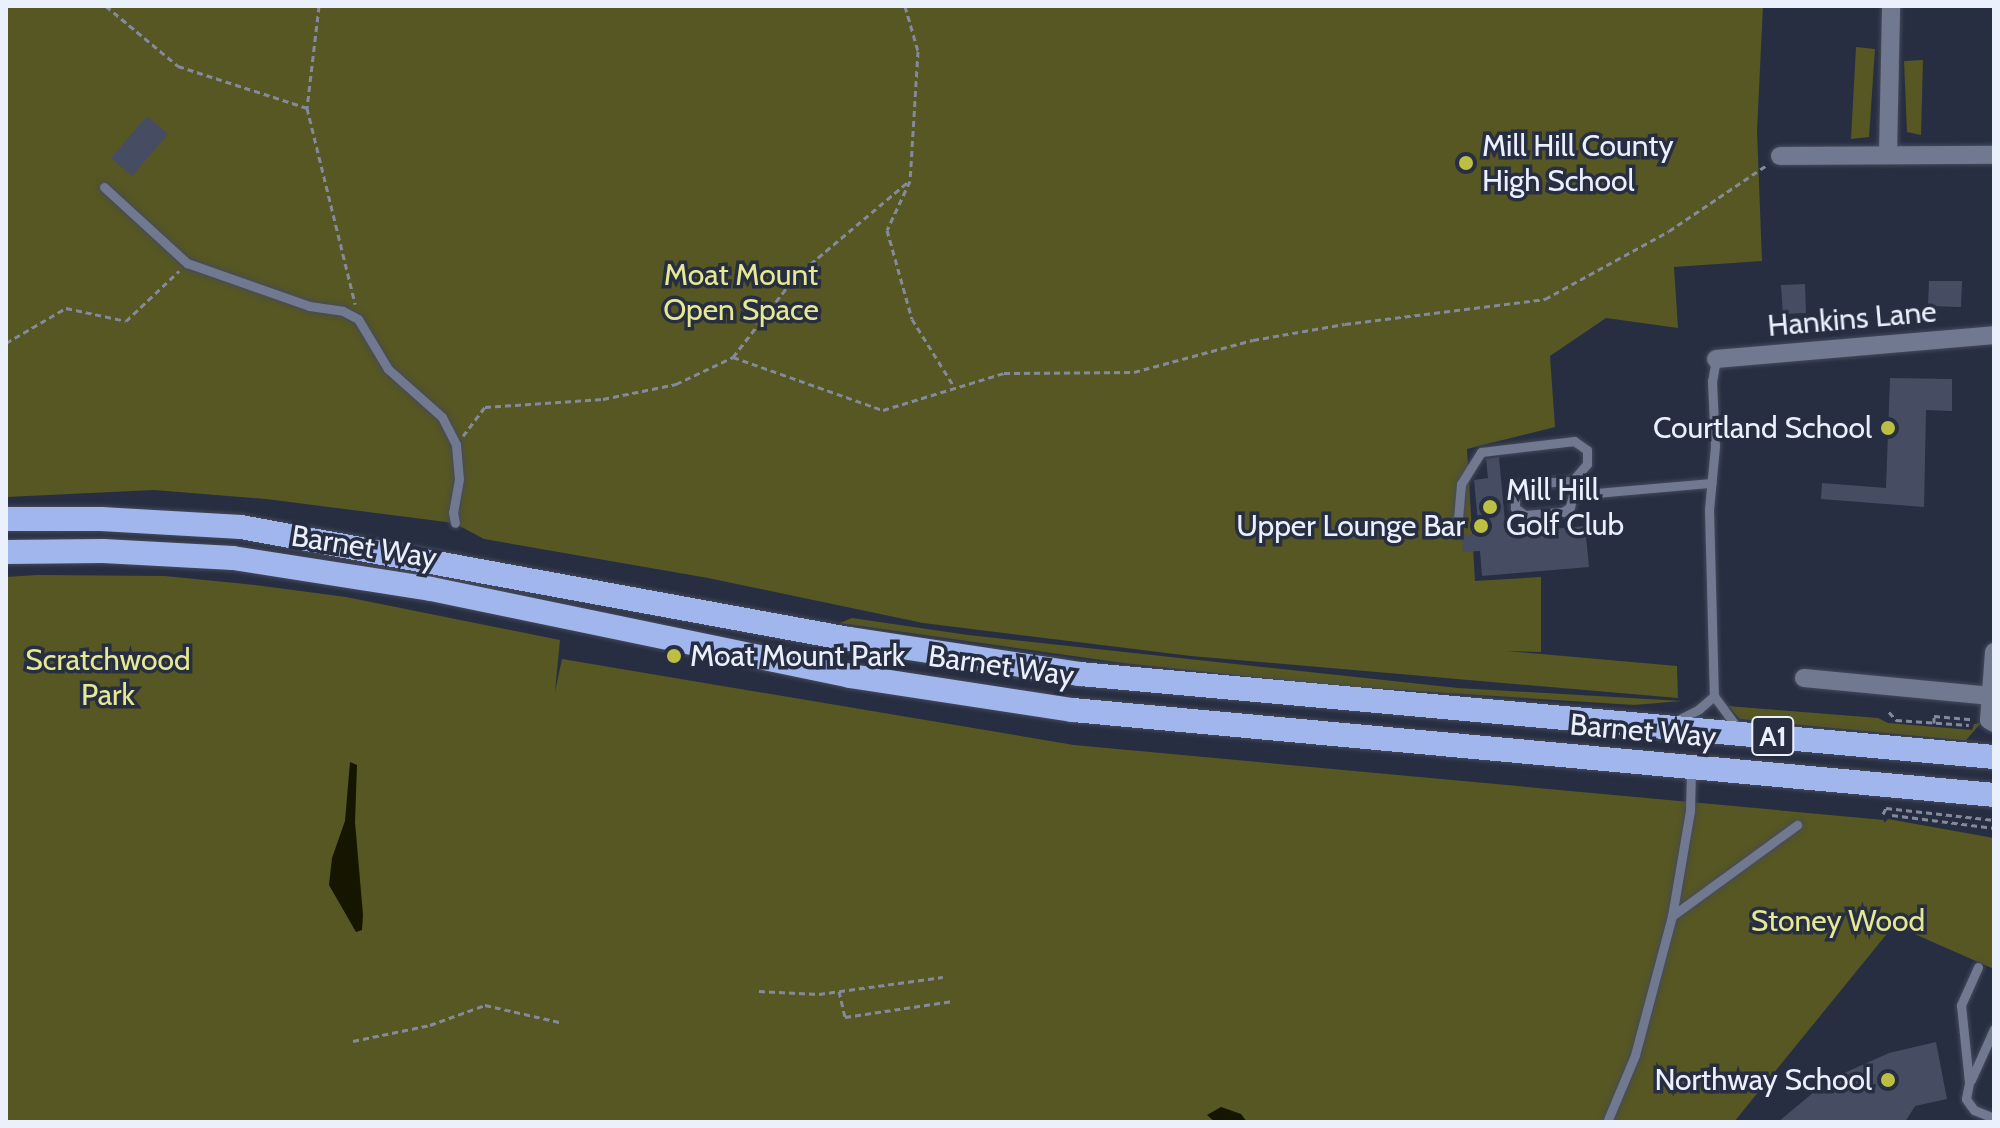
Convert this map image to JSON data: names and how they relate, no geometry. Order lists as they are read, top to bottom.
{
  "streets": {
    "highway": ["Barnet Way", "A1"],
    "street": ["Hankins Lane"]
  },
  "parks": ["Moat Mount Open Space", "Scratchwood Park", "Stoney Wood"],
  "places": [
    "Mill Hill County High School",
    "Courtland School",
    "Mill Hill Golf Club",
    "Upper Lounge Bar",
    "Moat Mount Park",
    "Northway School"
  ]
}
